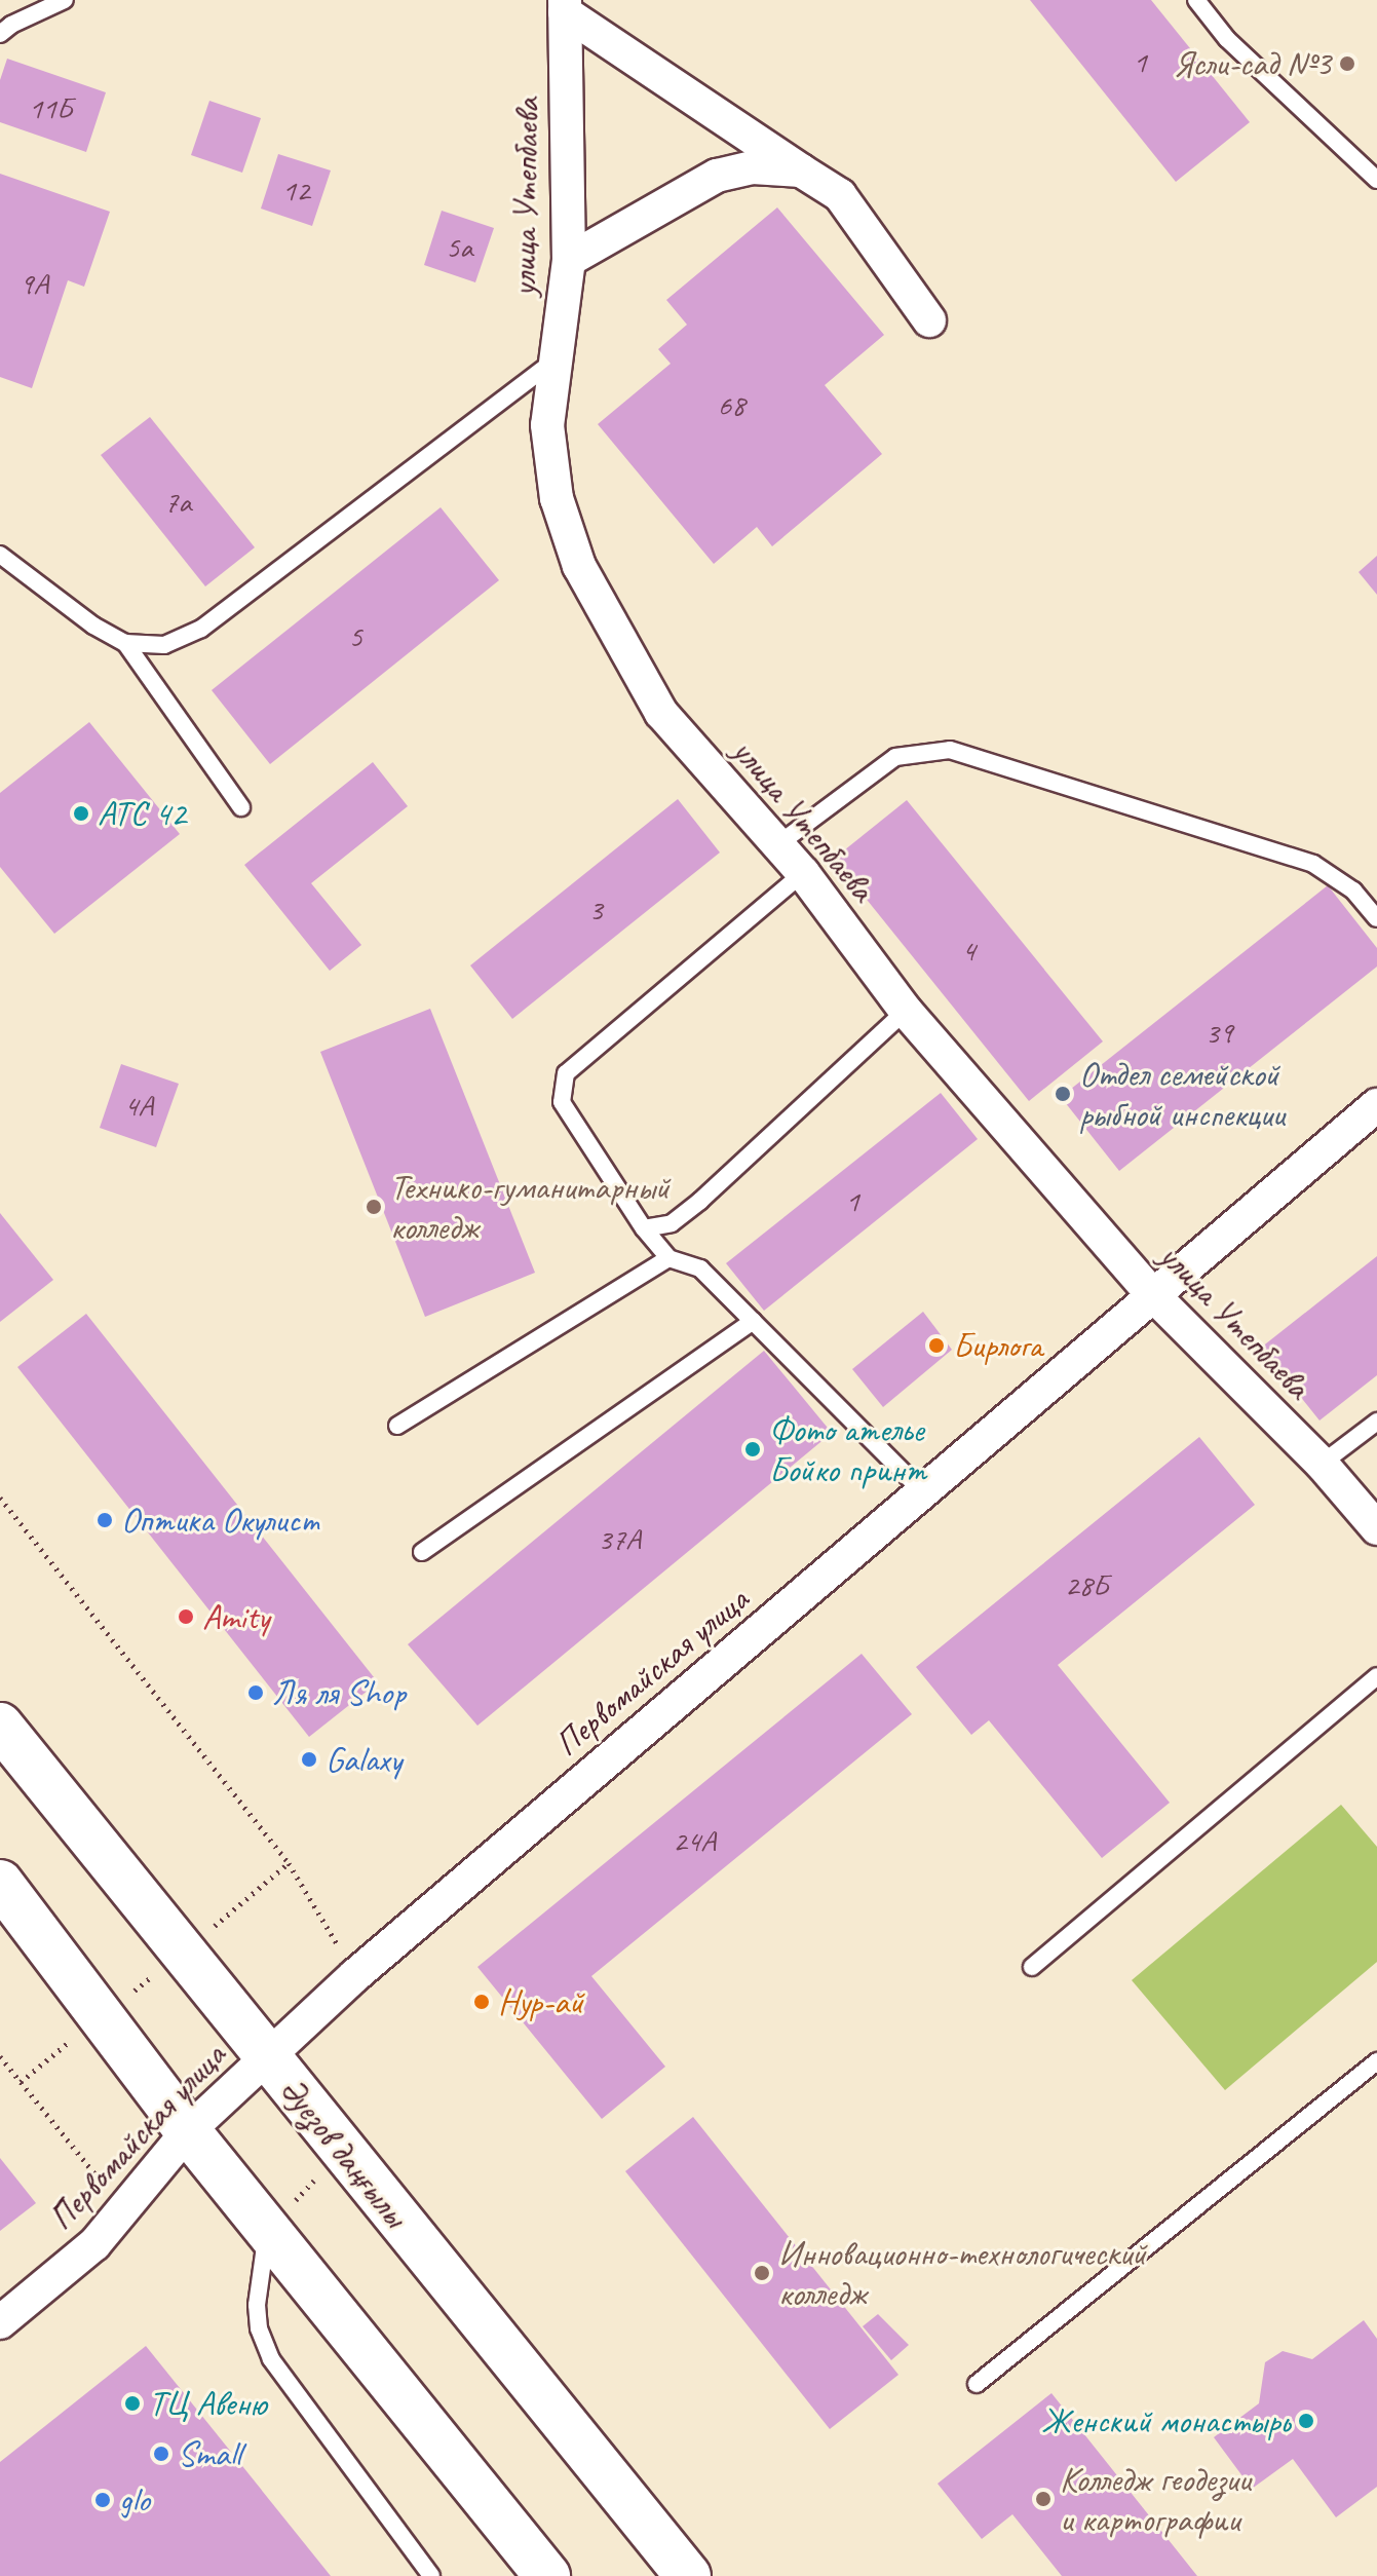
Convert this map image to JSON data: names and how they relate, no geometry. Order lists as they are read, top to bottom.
{
  "streets": {
    "main road": ["Әуезов даңғылы"],
    "street": ["улица Утепбаева", "Первомайская улица"]
  },
  "crossings": [
    ["улица Утепбаева", "Первомайская улица"],
    ["Первомайская улица", "Әуезов даңғылы"]
  ],
  "places": [
    "Ясли-сад №3",
    "АТС 42",
    "Отдел семейской рыбной инспекции",
    "Технико-гуманитарный колледж",
    "Бирлога",
    "Фото ателье Бойко принт",
    "Оптика Окулист",
    "Amity",
    "Ля ля Shop",
    "Galaxy",
    "Нур-ай",
    "Инновационно-технологический колледж",
    "ТЦ Авеню",
    "Женский монастырь",
    "Small",
    "Колледж геодезии и картографии",
    "glo"
  ],
  "house_numbers": [
    "1",
    "11Б",
    "12",
    "5а",
    "9А",
    "68",
    "7а",
    "5",
    "3",
    "4",
    "39",
    "4А",
    "1",
    "37А",
    "28Б",
    "24А"
  ]
}
